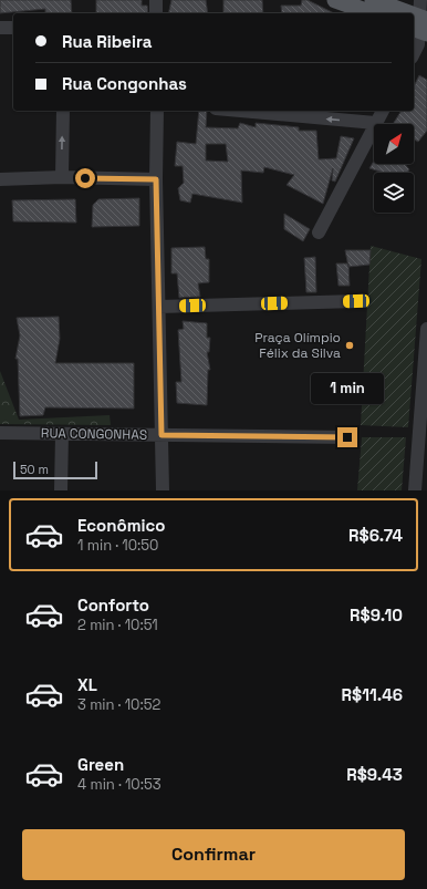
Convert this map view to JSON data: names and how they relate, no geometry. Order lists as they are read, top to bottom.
{
  "streets": {
    "street": ["RUA CONGONHAS"]
  },
  "places": ["Praça Olímpio Félix da Silva"],
  "scale_bar": "50 m",
  "north": "top right",
  "page": {
    "banner": ["Rua Ribeira", "Rua Congonhas"],
    "bubble": "1 min",
    "scale": "50 m",
    "list": [
      {
        "name": "Econômico",
        "note": "1 min · 10:50",
        "value": "R$6.74"
      },
      {
        "name": "Conforto",
        "note": "2 min · 10:51",
        "value": "R$9.10"
      },
      {
        "name": "XL",
        "note": "3 min · 10:52",
        "value": "R$11.46"
      },
      {
        "name": "Green",
        "note": "4 min · 10:53",
        "value": "R$9.43"
      }
    ],
    "buttons": "Confirmar"
  }
}
